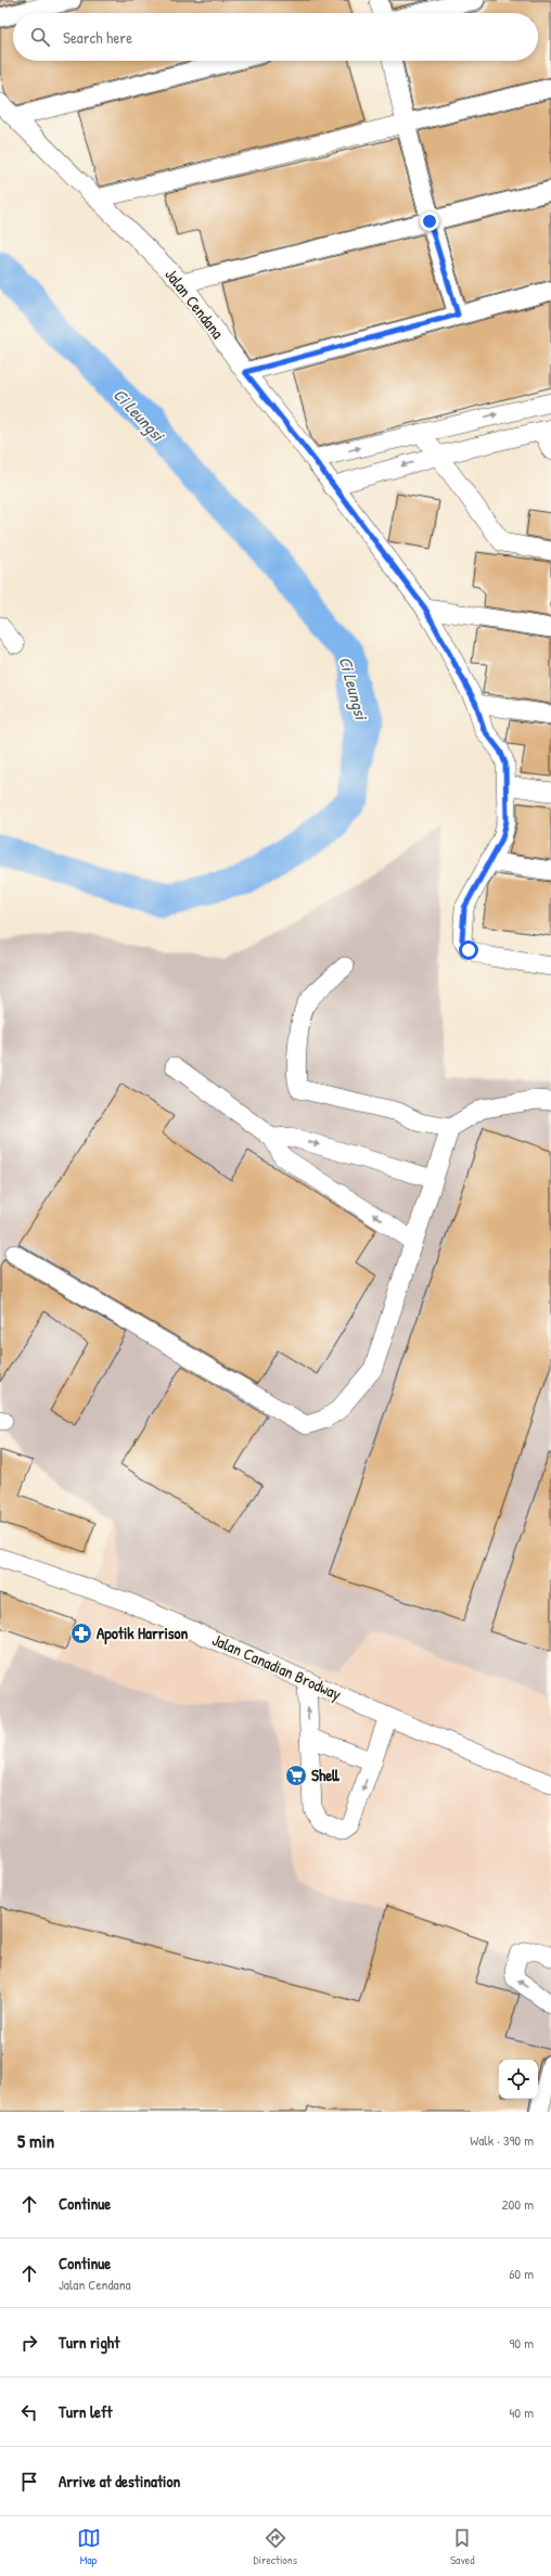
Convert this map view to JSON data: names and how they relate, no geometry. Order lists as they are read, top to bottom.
{
  "streets": {
    "street": ["Jalan Cendana", "Jalan Canadian Brodway"]
  },
  "water": ["Ci Leungsi"],
  "places": {
    "pharmacy": ["Apotik Harrison"],
    "supermarket": ["Shell"]
  },
  "page": {
    "search": "Search here",
    "heading": ["5 min", "Walk · 390 m"],
    "list": [
      ["Continue", "200 m"],
      ["Continue", "Jalan Cendana", "60 m"],
      ["Turn right", "90 m"],
      ["Turn left", "40 m"],
      "Arrive at destination"
    ],
    "nav": ["Map", "Directions", "Saved"]
  }
}
